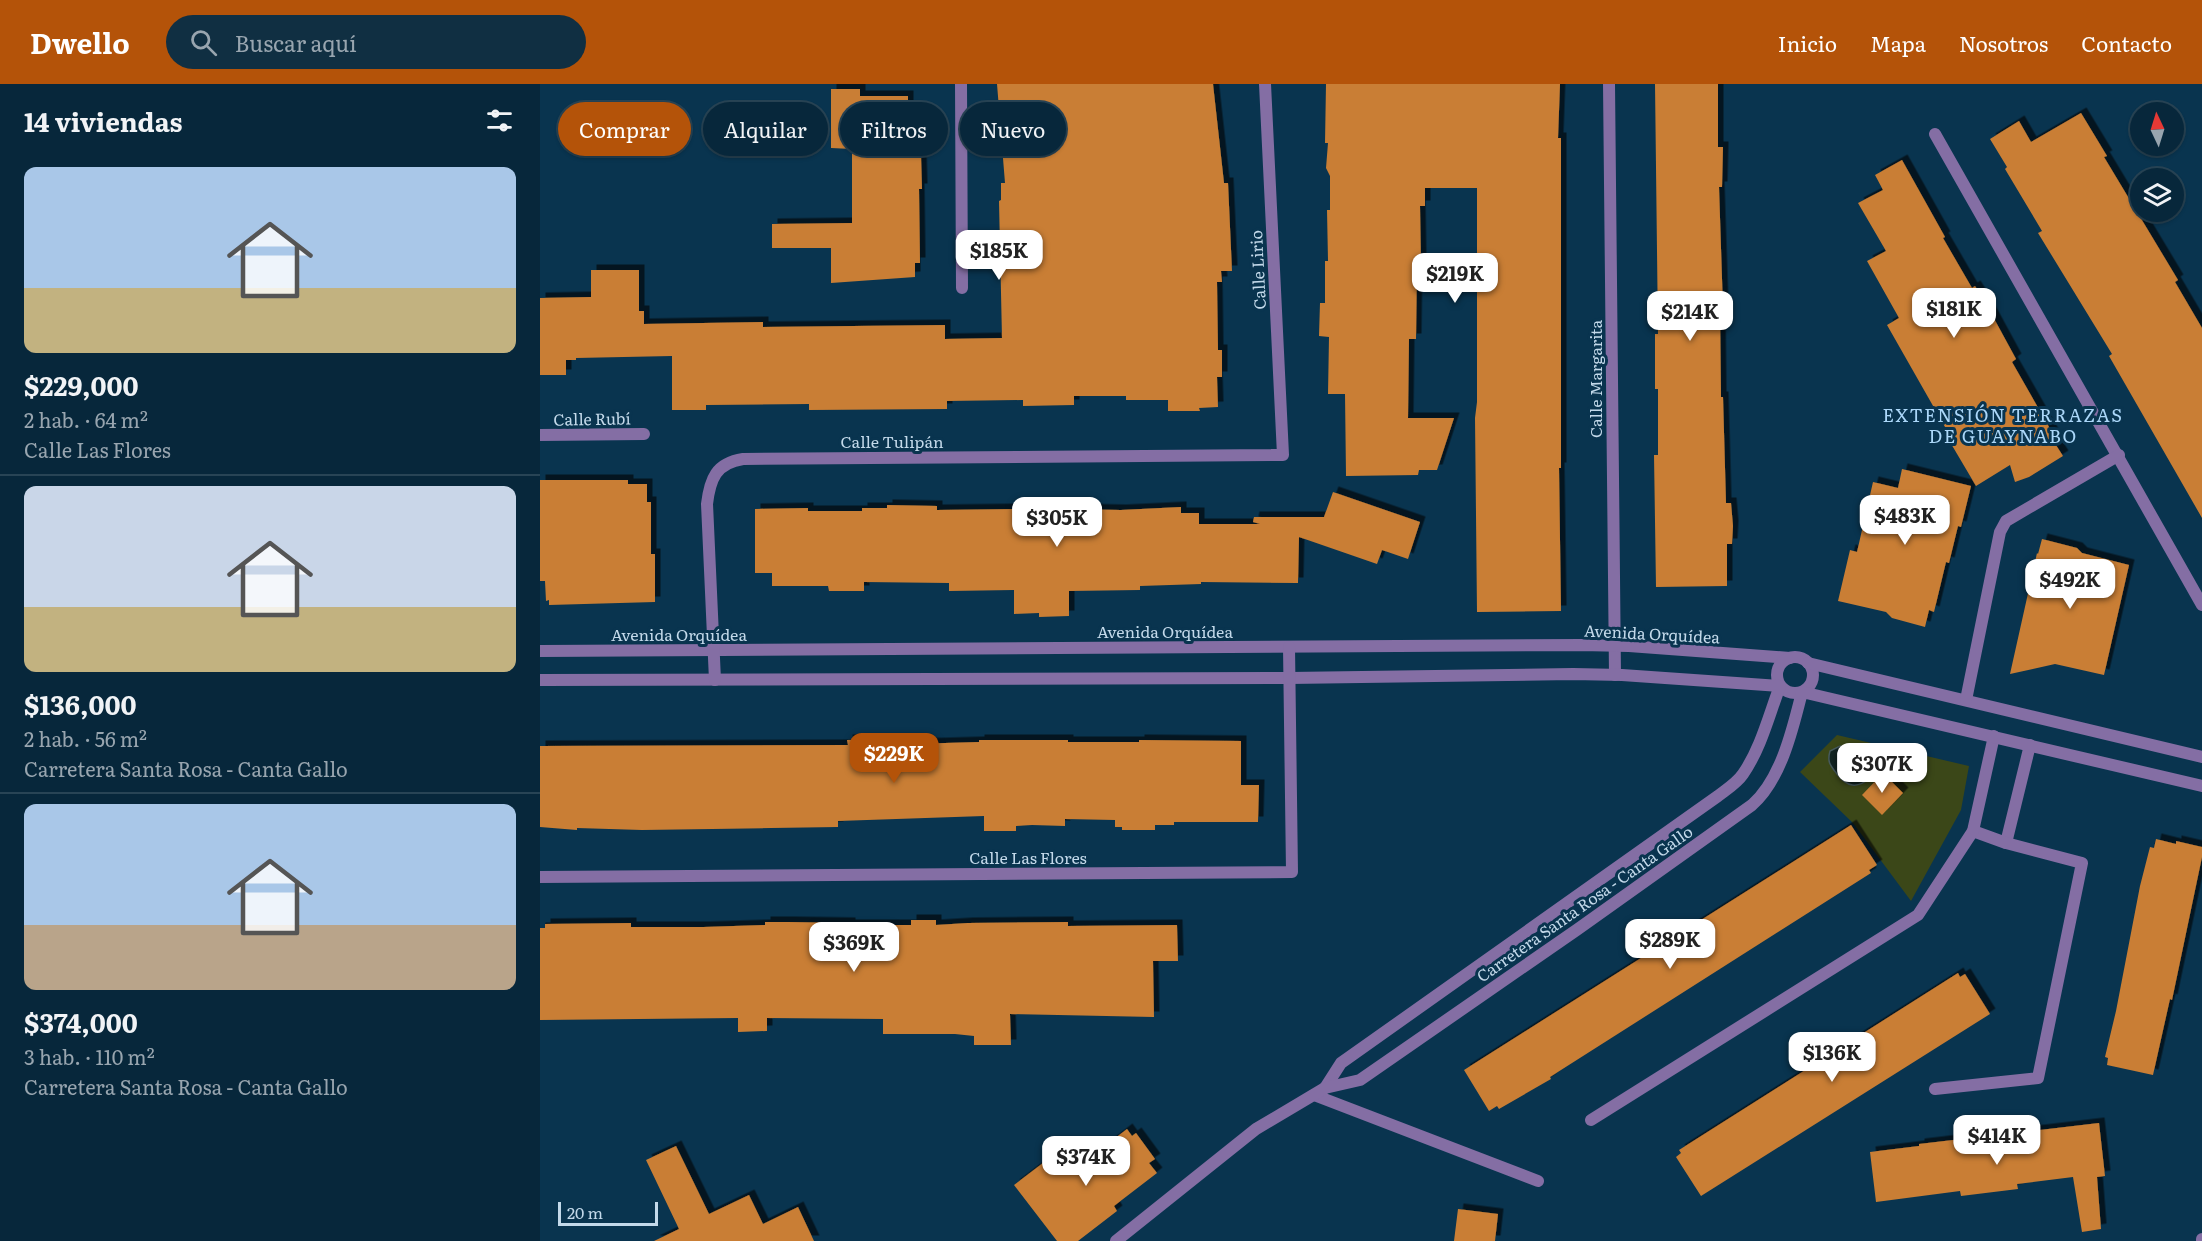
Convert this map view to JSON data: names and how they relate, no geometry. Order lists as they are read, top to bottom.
{
  "streets": {
    "street": [
      "Calle Lirio",
      "Calle Margarita",
      "Calle Rubí",
      "Calle Tulipán",
      "Avenida Orquídea",
      "Calle Las Flores",
      "Carretera Santa Rosa - Canta Gallo"
    ]
  },
  "crossings": [
    ["Calle Lirio", "Calle Tulipán"],
    ["Calle Margarita", "Avenida Orquídea"],
    ["Calle Tulipán", "Avenida Orquídea"],
    ["Avenida Orquídea", "Calle Las Flores"],
    ["Avenida Orquídea", "Carretera Santa Rosa - Canta Gallo"]
  ],
  "districts": ["EXTENSIÓN TERRAZAS DE GUAYNABO"],
  "scale_bar": "20 m",
  "north": "top",
  "page": {
    "header": "Dwello",
    "search": "Buscar aquí",
    "nav": [
      "Inicio",
      "Mapa",
      "Nosotros",
      "Contacto"
    ],
    "heading": "14 viviendas",
    "chip": [
      "Comprar",
      "Alquilar",
      "Filtros",
      "Nuevo"
    ],
    "list": [
      {
        "name": "$229,000",
        "note": "2 hab. · 64 m² · Calle Las Flores"
      },
      {
        "name": "$136,000",
        "note": "2 hab. · 56 m² · Carretera Santa Rosa - Canta Gallo"
      },
      {
        "name": "$374,000",
        "note": "3 hab. · 110 m² · Carretera Santa Rosa - Canta Gallo"
      }
    ],
    "price": [
      "$185K",
      "$219K",
      "$181K",
      "$214K",
      "$483K",
      "$305K",
      "$492K",
      "$229K",
      "$307K",
      "$289K",
      "$369K",
      "$136K",
      "$414K",
      "$374K"
    ],
    "scale": "20 m"
  }
}
